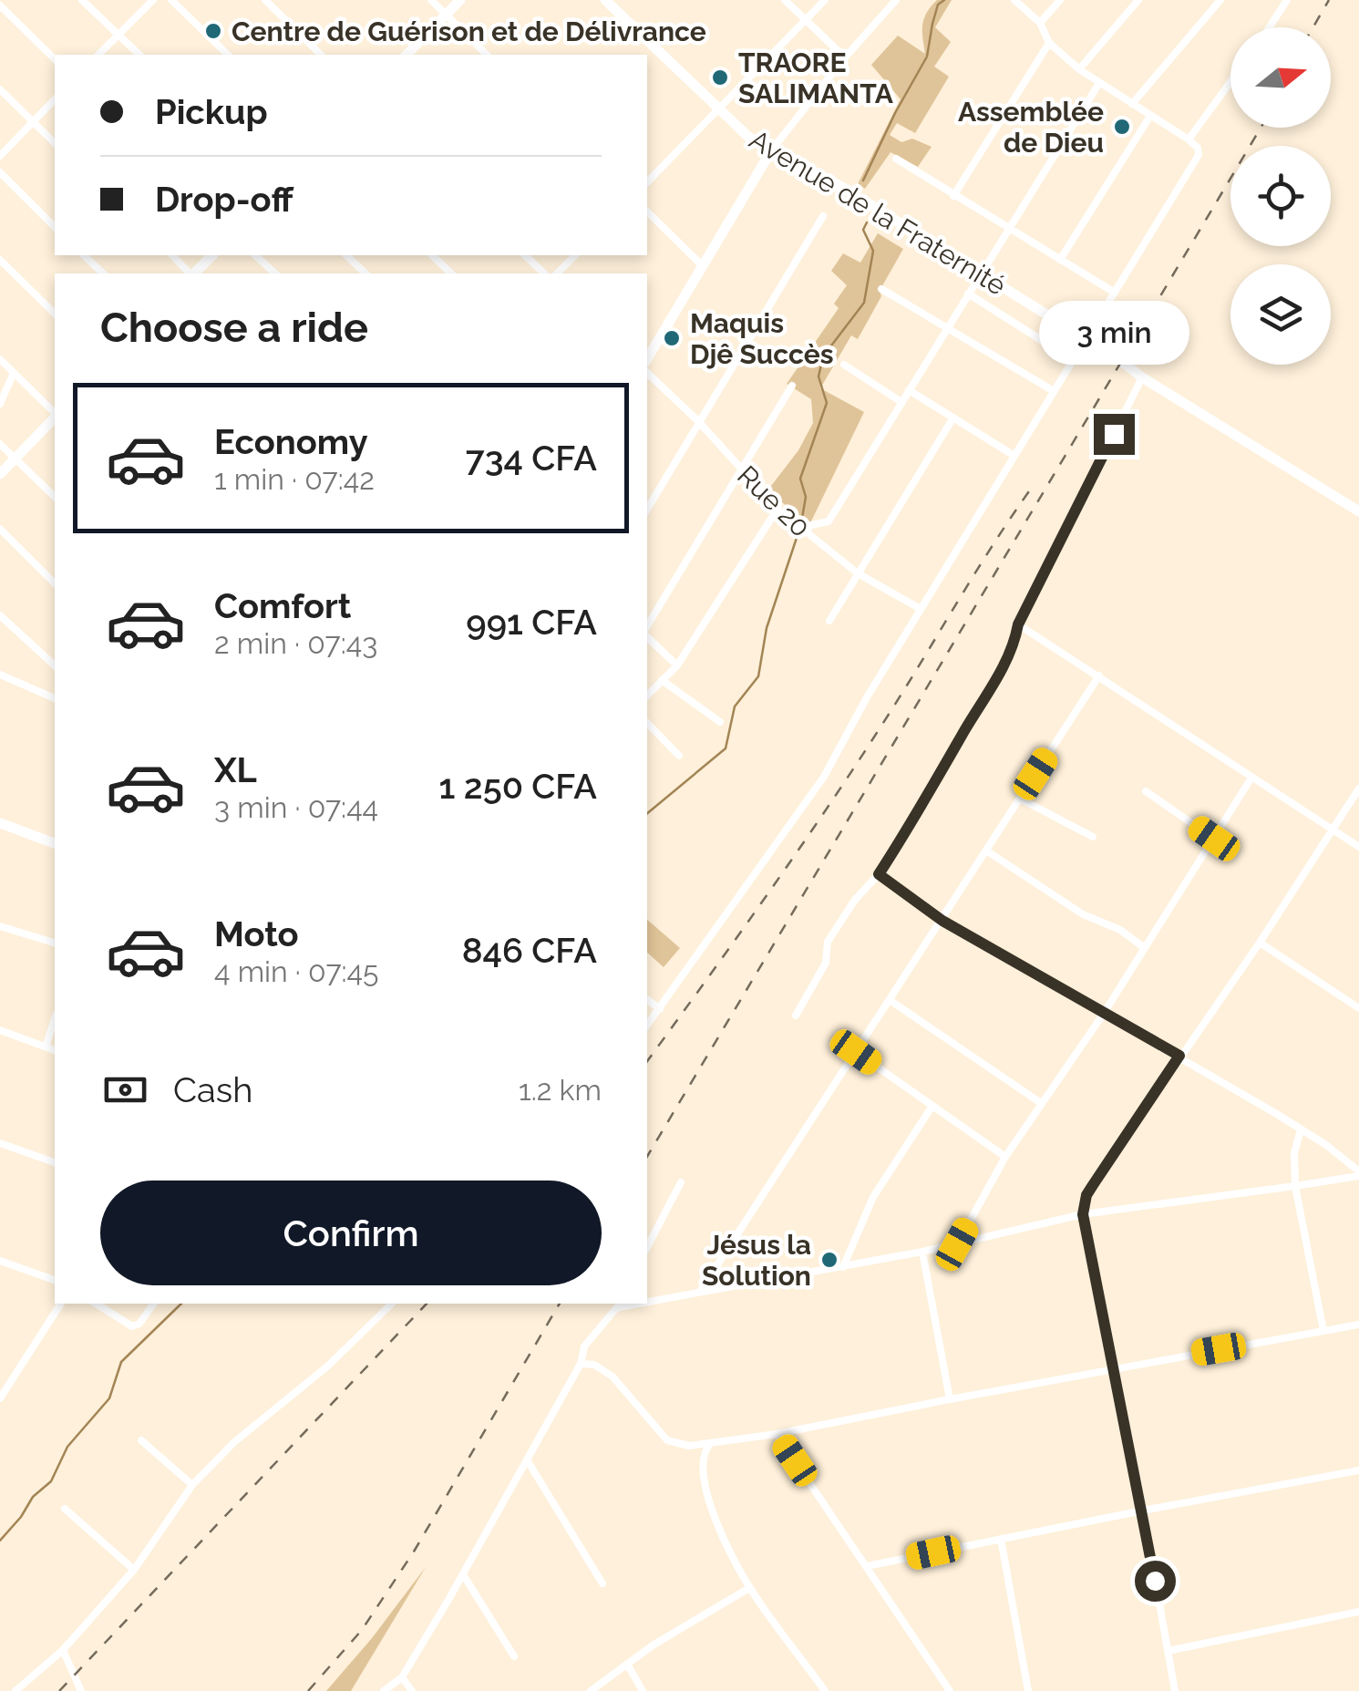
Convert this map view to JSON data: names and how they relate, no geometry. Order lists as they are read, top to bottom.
{
  "streets": {
    "main road": ["Avenue de la Fraternité"],
    "street": ["Rue 20"]
  },
  "places": [
    "Centre de Guérison et de Délivrance",
    "TRAORE SALIMANTA",
    "Assemblée de Dieu",
    "Maquis Djê Succès",
    "Jésus la Solution"
  ],
  "north": "right",
  "page": {
    "banner": ["Pickup", "Drop-off"],
    "heading": "Choose a ride",
    "bubble": "3 min",
    "list": [
      {
        "name": "Economy",
        "note": "1 min · 07:42",
        "value": "734 CFA"
      },
      {
        "name": "Comfort",
        "note": "2 min · 07:43",
        "value": "991 CFA"
      },
      {
        "name": "XL",
        "note": "3 min · 07:44",
        "value": "1 250 CFA"
      },
      {
        "name": "Moto",
        "note": "4 min · 07:45",
        "value": "846 CFA"
      }
    ],
    "pay": ["Cash", "1.2 km"],
    "buttons": "Confirm"
  }
}
